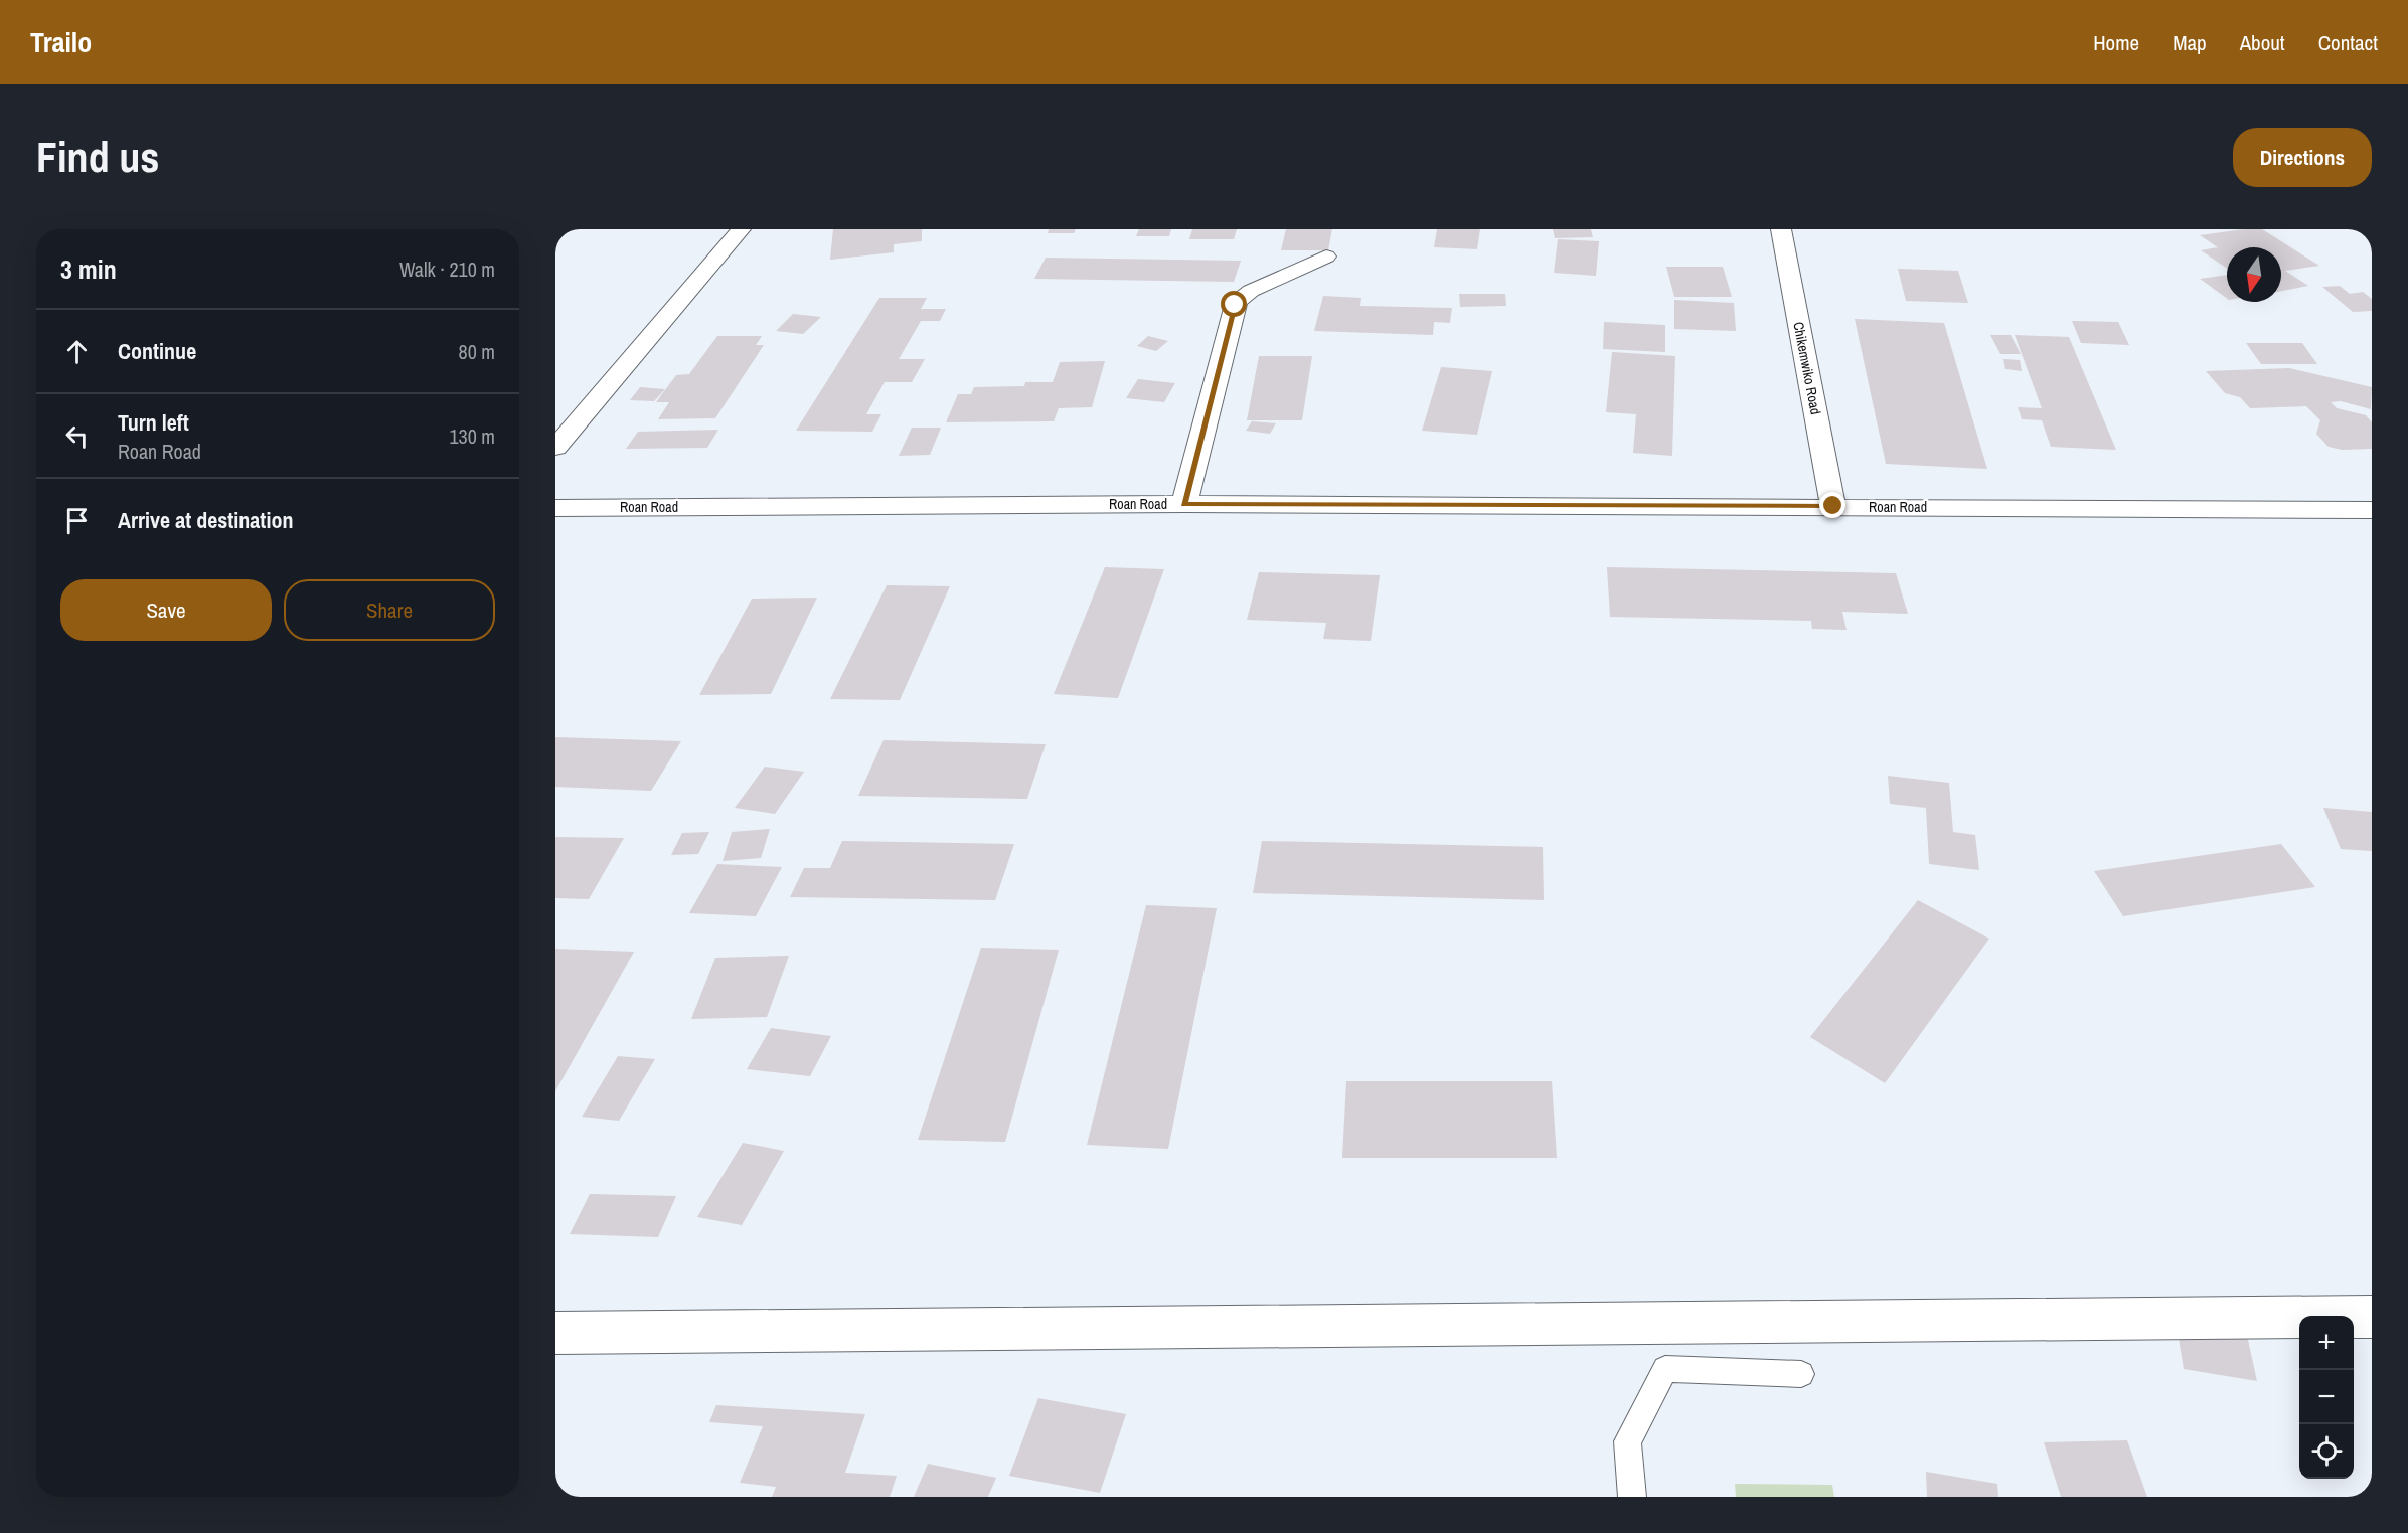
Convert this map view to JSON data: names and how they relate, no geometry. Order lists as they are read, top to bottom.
{
  "streets": {
    "street": ["Chikemwiko Road", "Roan Road"]
  },
  "crossings": [
    ["Chikemwiko Road", "Roan Road"]
  ],
  "north": "bottom",
  "page": {
    "header": "Trailo",
    "nav": [
      "Home",
      "Map",
      "About",
      "Contact"
    ],
    "buttons": [
      "Directions",
      ["Save", "Share"]
    ],
    "title": "Find us",
    "heading": ["3 min", "Walk · 210 m"],
    "list": [
      ["Continue", "80 m"],
      ["Turn left", "Roan Road", "130 m"],
      "Arrive at destination"
    ],
    "map_buttons": ["+", "−"]
  }
}
